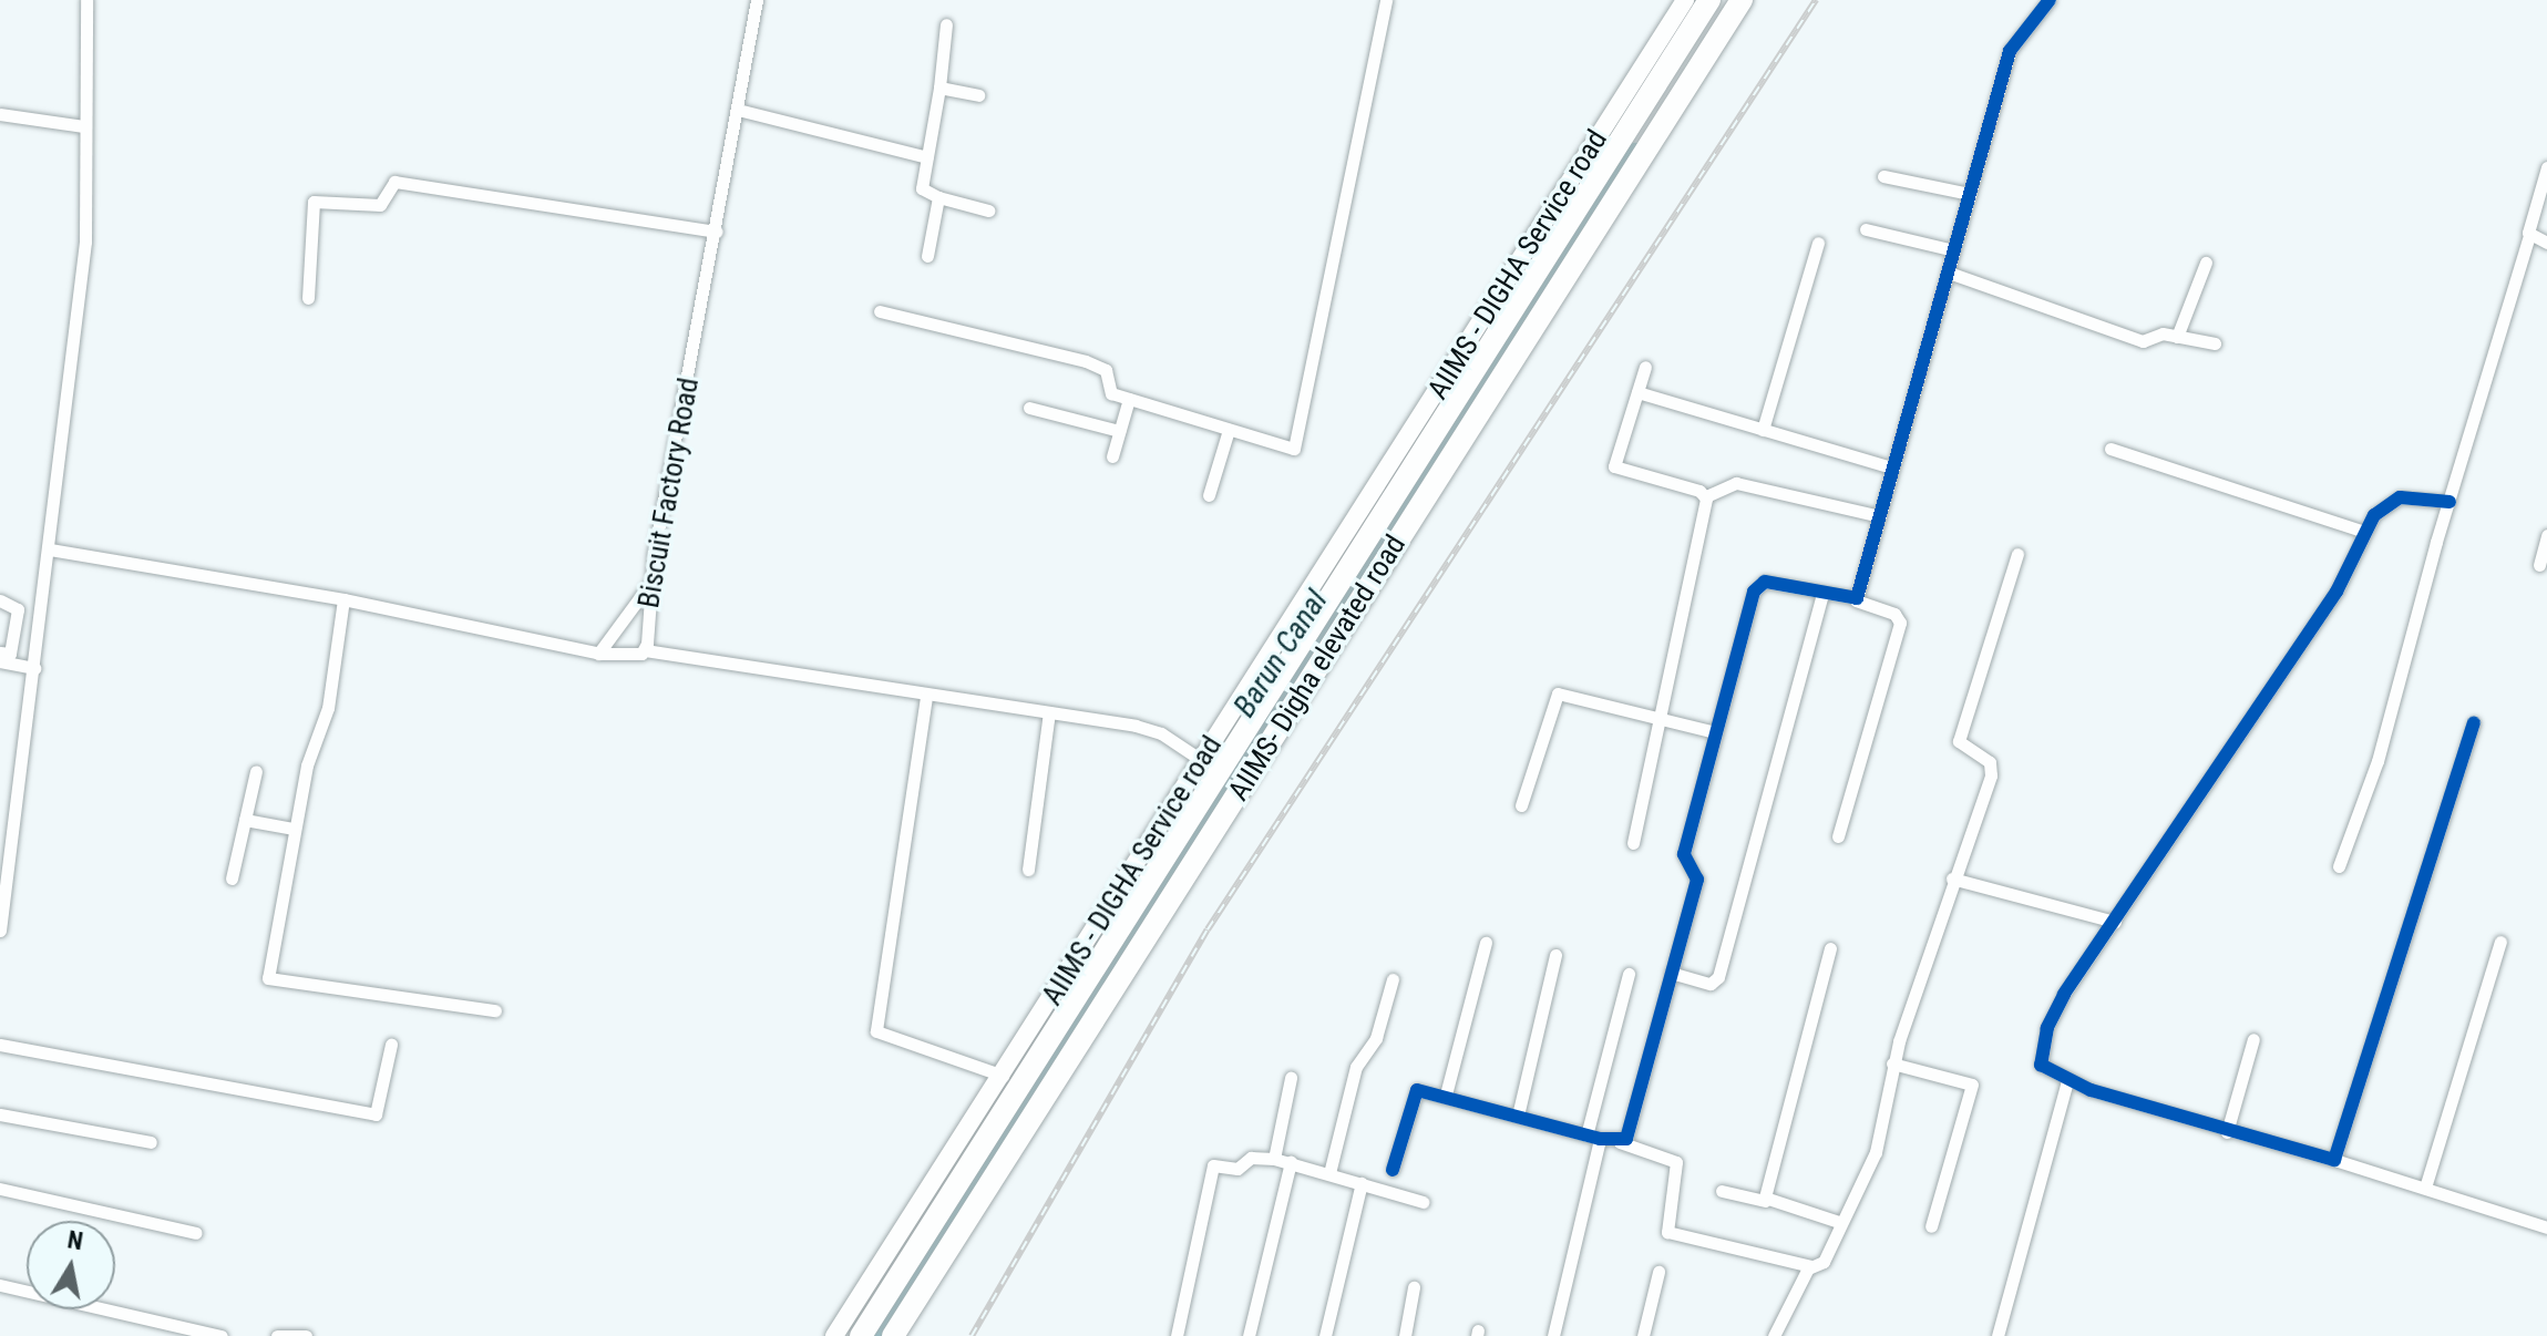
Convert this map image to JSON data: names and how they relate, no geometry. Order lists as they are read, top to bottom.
{
  "streets": {
    "highway": ["AIIMS- Digha elevated road"],
    "main road": ["AIIMS - DIGHA Service road"],
    "street": ["Biscuit Factory Road"]
  },
  "water": ["Barun Canal"],
  "north": "top"
}
